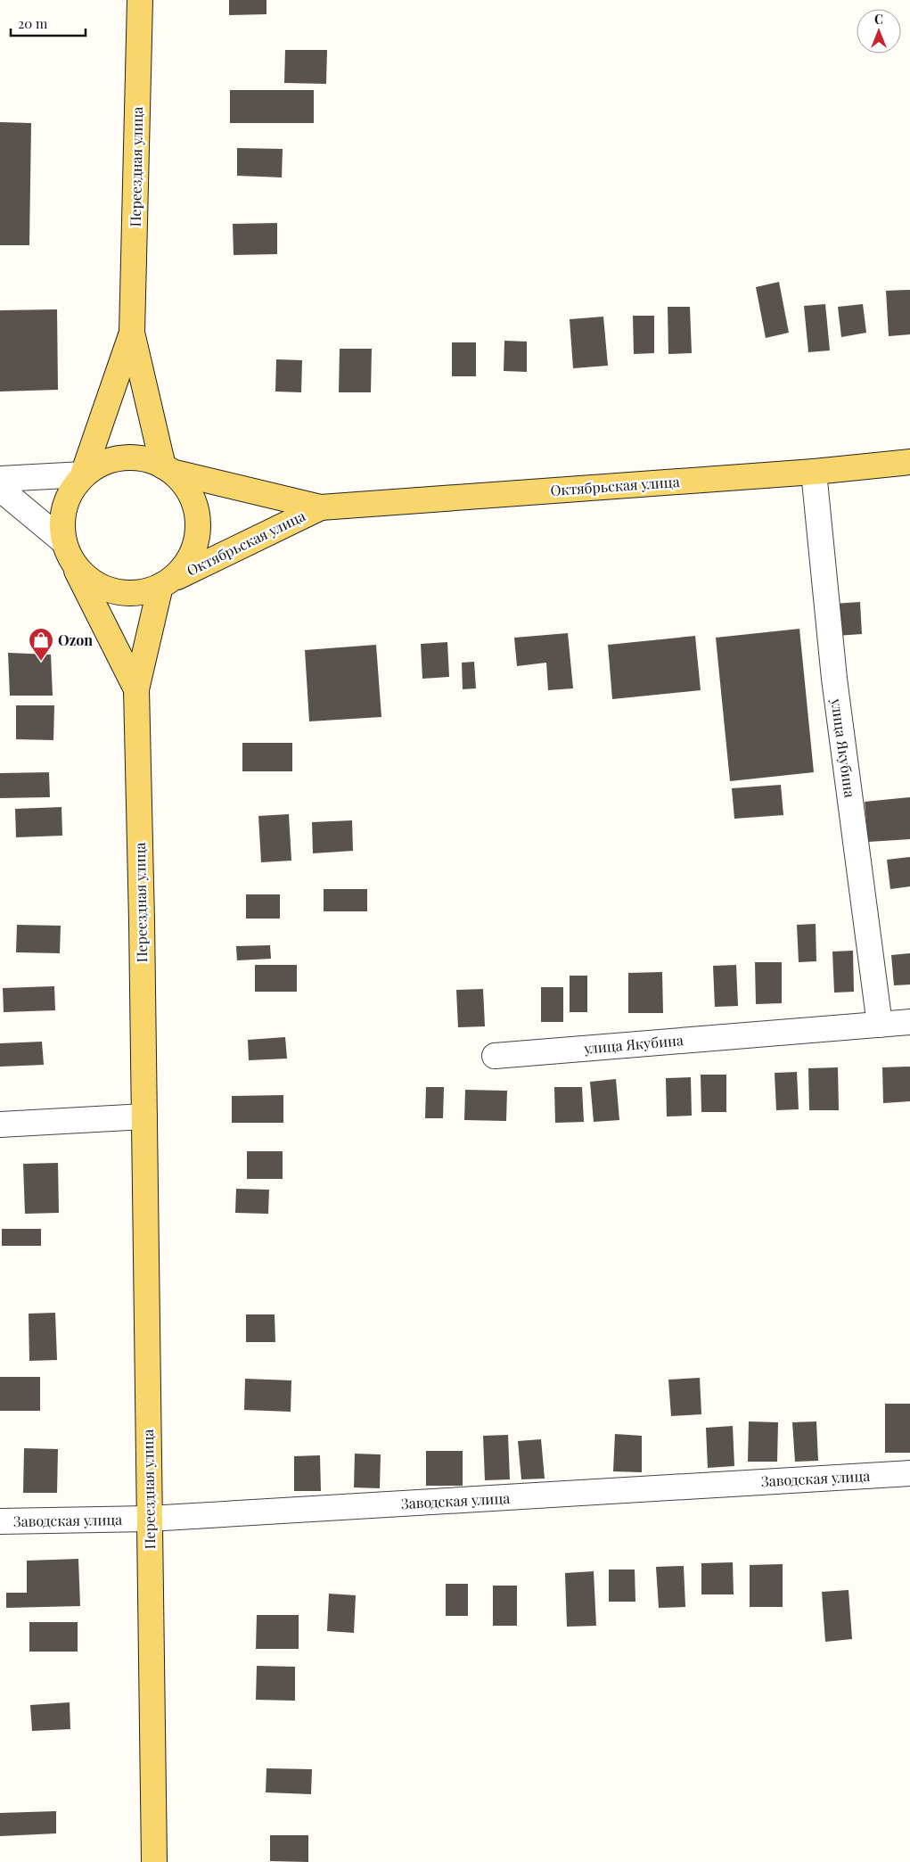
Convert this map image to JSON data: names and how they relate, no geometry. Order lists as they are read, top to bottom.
{
  "streets": {
    "main road": ["Переездная улица", "Октябрьская улица"],
    "street": ["улица Якубина", "Заводская улица"]
  },
  "crossings": [
    ["Переездная улица", "Октябрьская улица"],
    ["Переездная улица", "Заводская улица"],
    ["Октябрьская улица", "улица Якубина"]
  ],
  "places": {
    "shop": ["Ozon"]
  },
  "scale_bar": "20 m",
  "north": "top"
}
